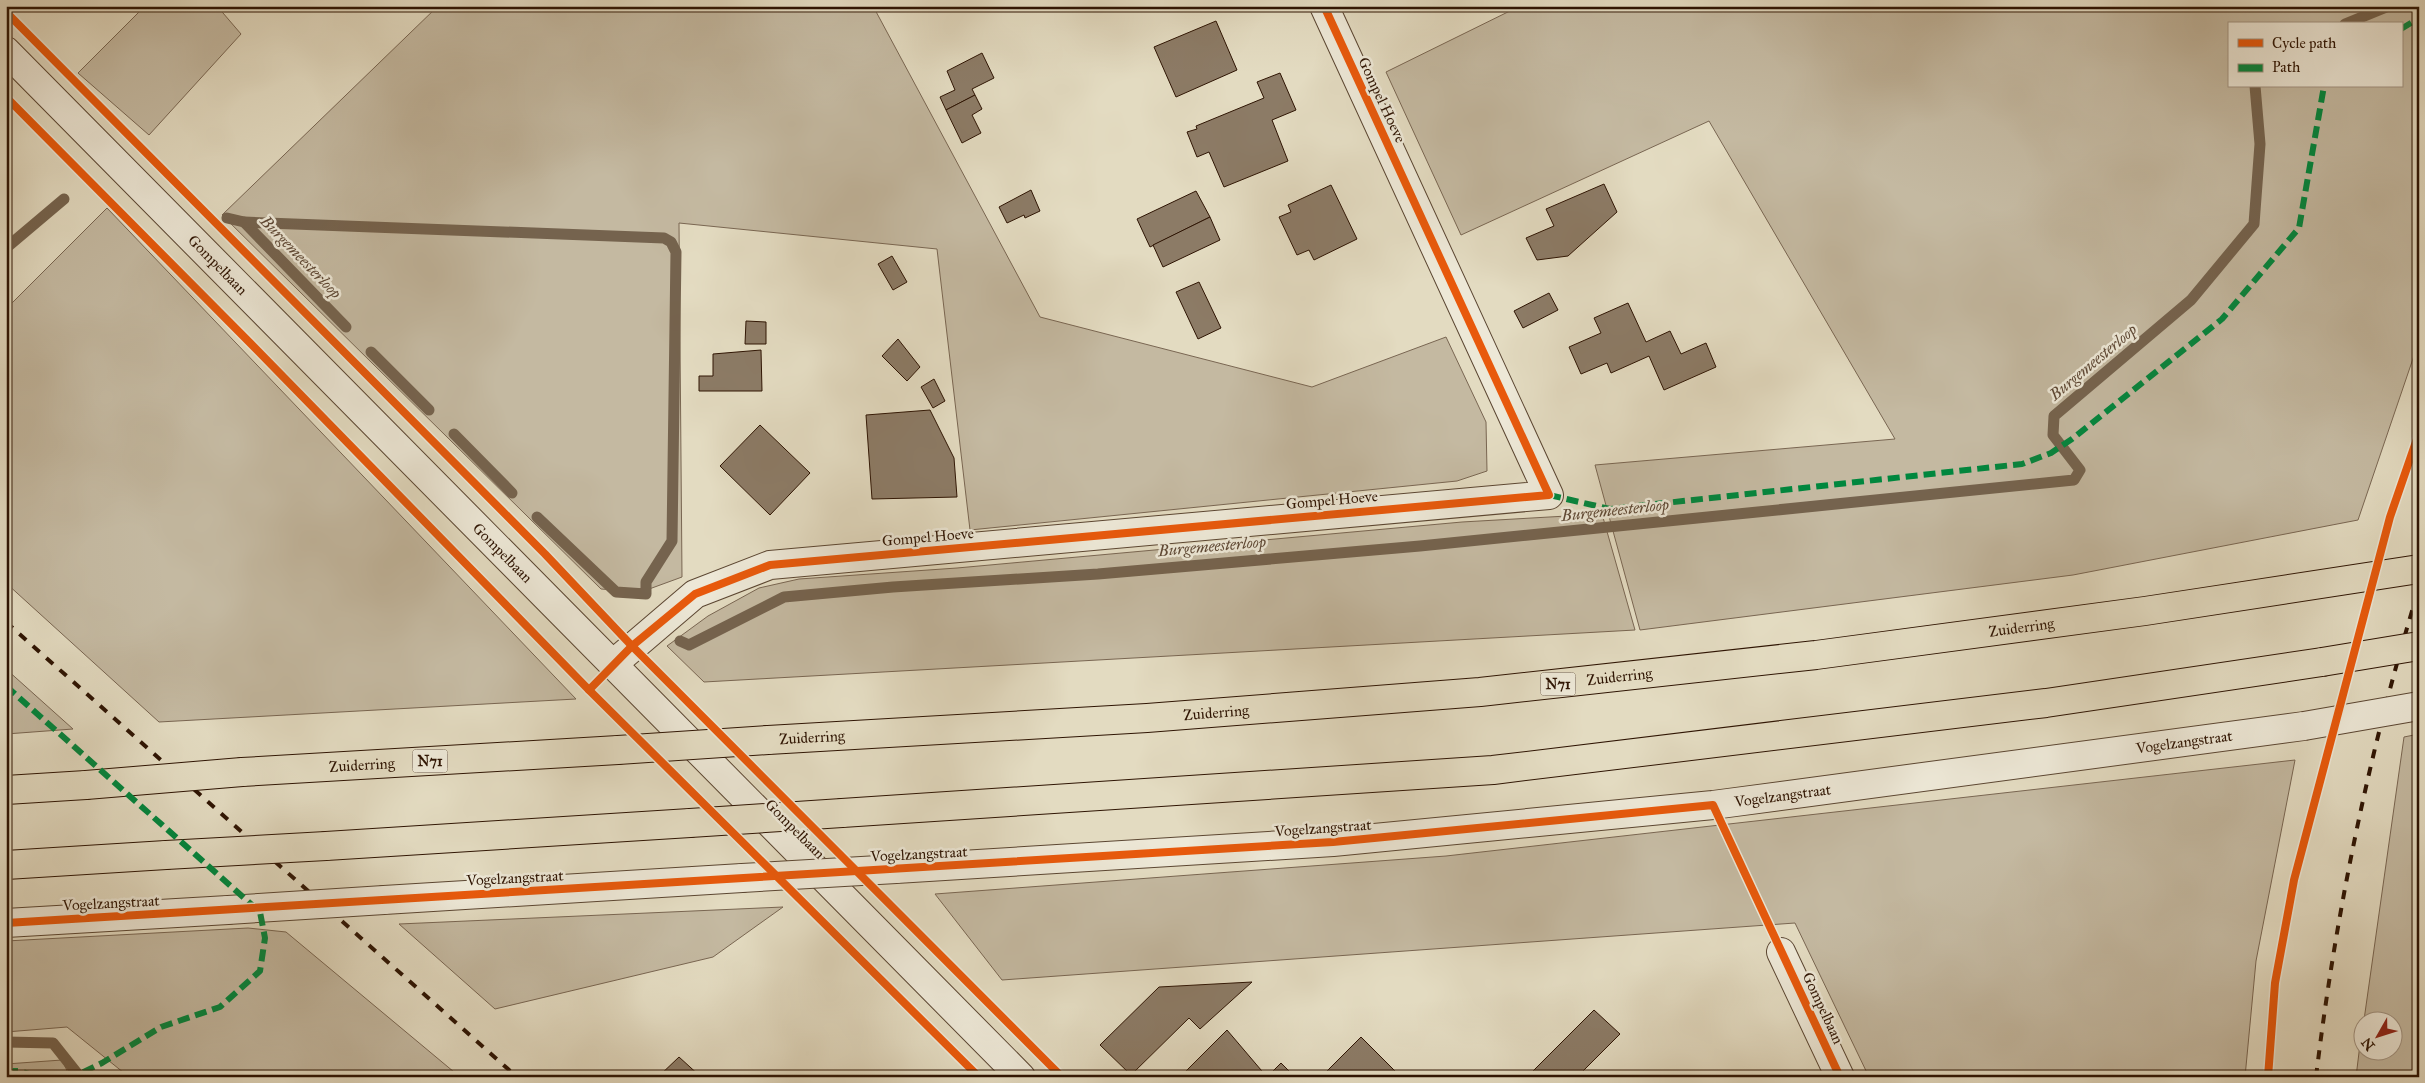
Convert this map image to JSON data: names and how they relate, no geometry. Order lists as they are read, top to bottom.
{
  "streets": {
    "highway": ["Zuiderring", "N71"],
    "street": ["Gompel Hoeve", "Gompelbaan", "Vogelzangstraat"]
  },
  "crossings": [
    ["Gompel Hoeve", "Gompelbaan"]
  ],
  "water": ["Burgemeesterloop"],
  "legend": ["Cycle path", "Path"],
  "north": "bottom left"
}
